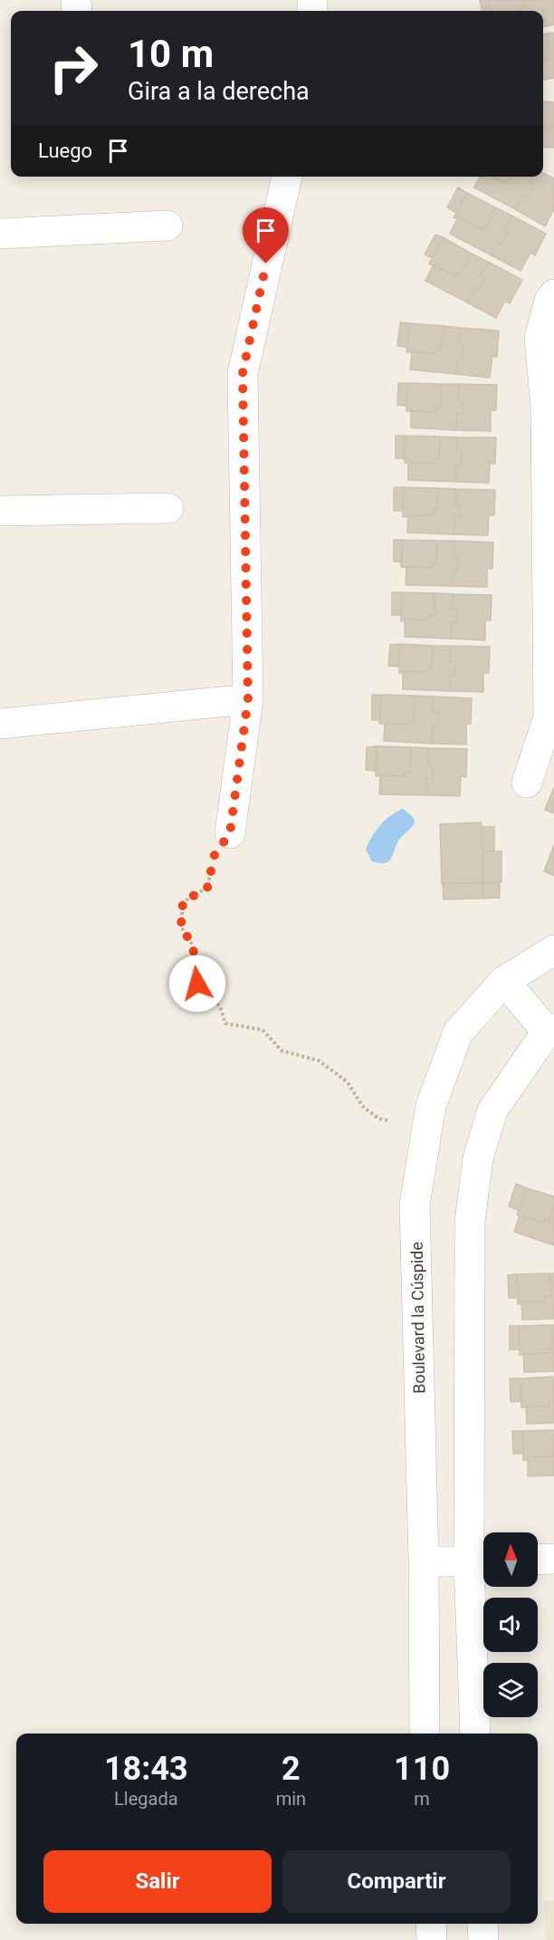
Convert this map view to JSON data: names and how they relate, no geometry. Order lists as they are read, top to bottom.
{
  "streets": {
    "street": ["Boulevard la Cúspide"]
  },
  "north": "top",
  "page": {
    "turn": ["10 m", "Gira a la derecha"],
    "then": "Luego",
    "eta": [
      "18:43",
      "Llegada",
      "2",
      "min",
      "110",
      "m"
    ],
    "buttons": ["Salir", "Compartir"]
  }
}
